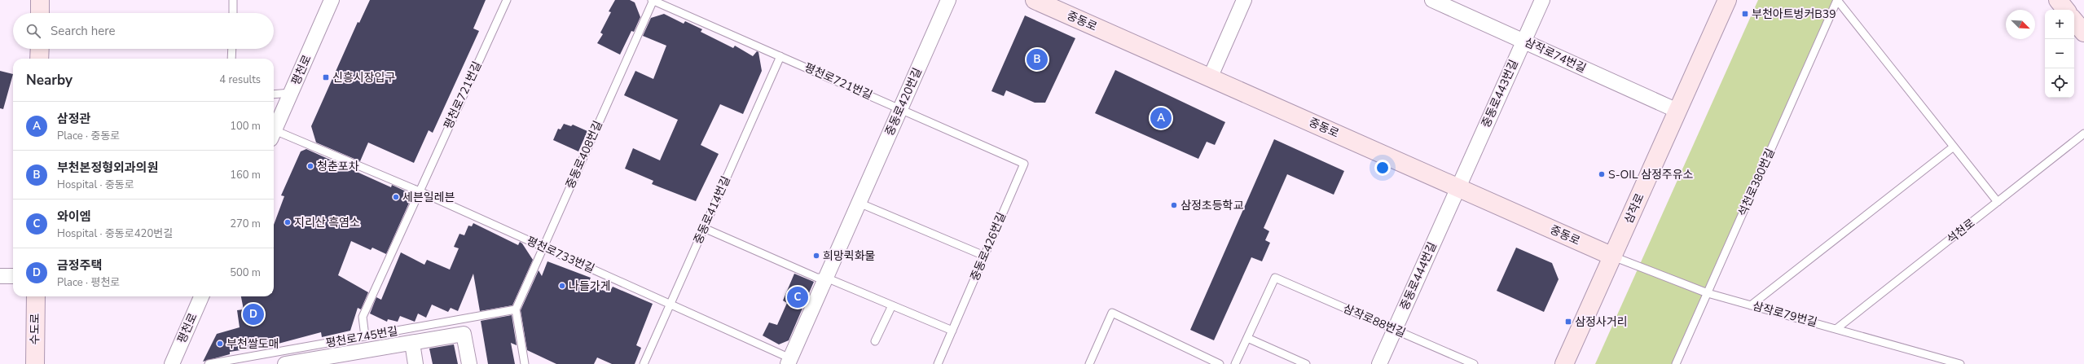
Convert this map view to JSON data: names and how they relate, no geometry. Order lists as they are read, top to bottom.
{
  "streets": {
    "street": [
      "중동로",
      "삼작로74번길",
      "평천로",
      "중동로443번길",
      "중동로420번길",
      "삼작로",
      "중동로444번길",
      "수도로"
    ],
    "lane": [
      "평천로721번길",
      "중동로408번길",
      "석천로380번길",
      "중동로414번길",
      "석천로",
      "중동로426번길",
      "평천로733번길",
      "삼작로79번길",
      "삼작로88번길",
      "평천로745번길"
    ]
  },
  "crossings": [
    ["중동로", "중동로443번길"],
    ["중동로", "삼작로"],
    ["중동로", "중동로444번길"],
    ["중동로", "삼작로79번길"],
    ["삼작로74번길", "중동로443번길"],
    ["삼작로74번길", "삼작로"],
    ["평천로721번길", "중동로420번길"],
    ["평천로721번길", "중동로408번길"],
    ["평천로721번길", "중동로414번길"],
    ["평천로721번길", "중동로426번길"],
    ["평천로721번길", "평천로733번길"],
    ["중동로443번길", "중동로444번길"],
    ["중동로420번길", "평천로733번길"],
    ["중동로408번길", "평천로733번길"],
    ["중동로408번길", "평천로745번길"],
    ["석천로380번길", "석천로"],
    ["석천로380번길", "삼작로79번길"],
    ["삼작로", "삼작로79번길"],
    ["중동로414번길", "평천로733번길"],
    ["석천로", "삼작로79번길"],
    ["중동로444번길", "삼작로88번길"]
  ],
  "places": {
    "transit": ["부천아트벙커B39", "신흥시장입구", "삼정사거리"],
    "other": [
      "청춘포차",
      "S-OIL 삼정주유소",
      "세븐일레븐",
      "삼정초등학교",
      "지리산 흑염소",
      "희망퀵화물",
      "나들가게",
      "부천쌀도매"
    ]
  },
  "north": "bottom right",
  "page": {
    "map_buttons": ["+", "−"],
    "search": "Search here",
    "pins": [
      "B",
      "A",
      "C",
      "D"
    ],
    "heading": ["Nearby", "4 results"],
    "list": [
      {
        "mark": "A",
        "name": "삼정관",
        "note": "Place · 중동로",
        "value": "100 m"
      },
      {
        "mark": "B",
        "name": "부천본정형외과의원",
        "note": "Hospital · 중동로",
        "value": "160 m"
      },
      {
        "mark": "C",
        "name": "와이엠",
        "note": "Hospital · 중동로420번길",
        "value": "270 m"
      },
      {
        "mark": "D",
        "name": "금정주택",
        "note": "Place · 평천로",
        "value": "500 m"
      }
    ]
  }
}
